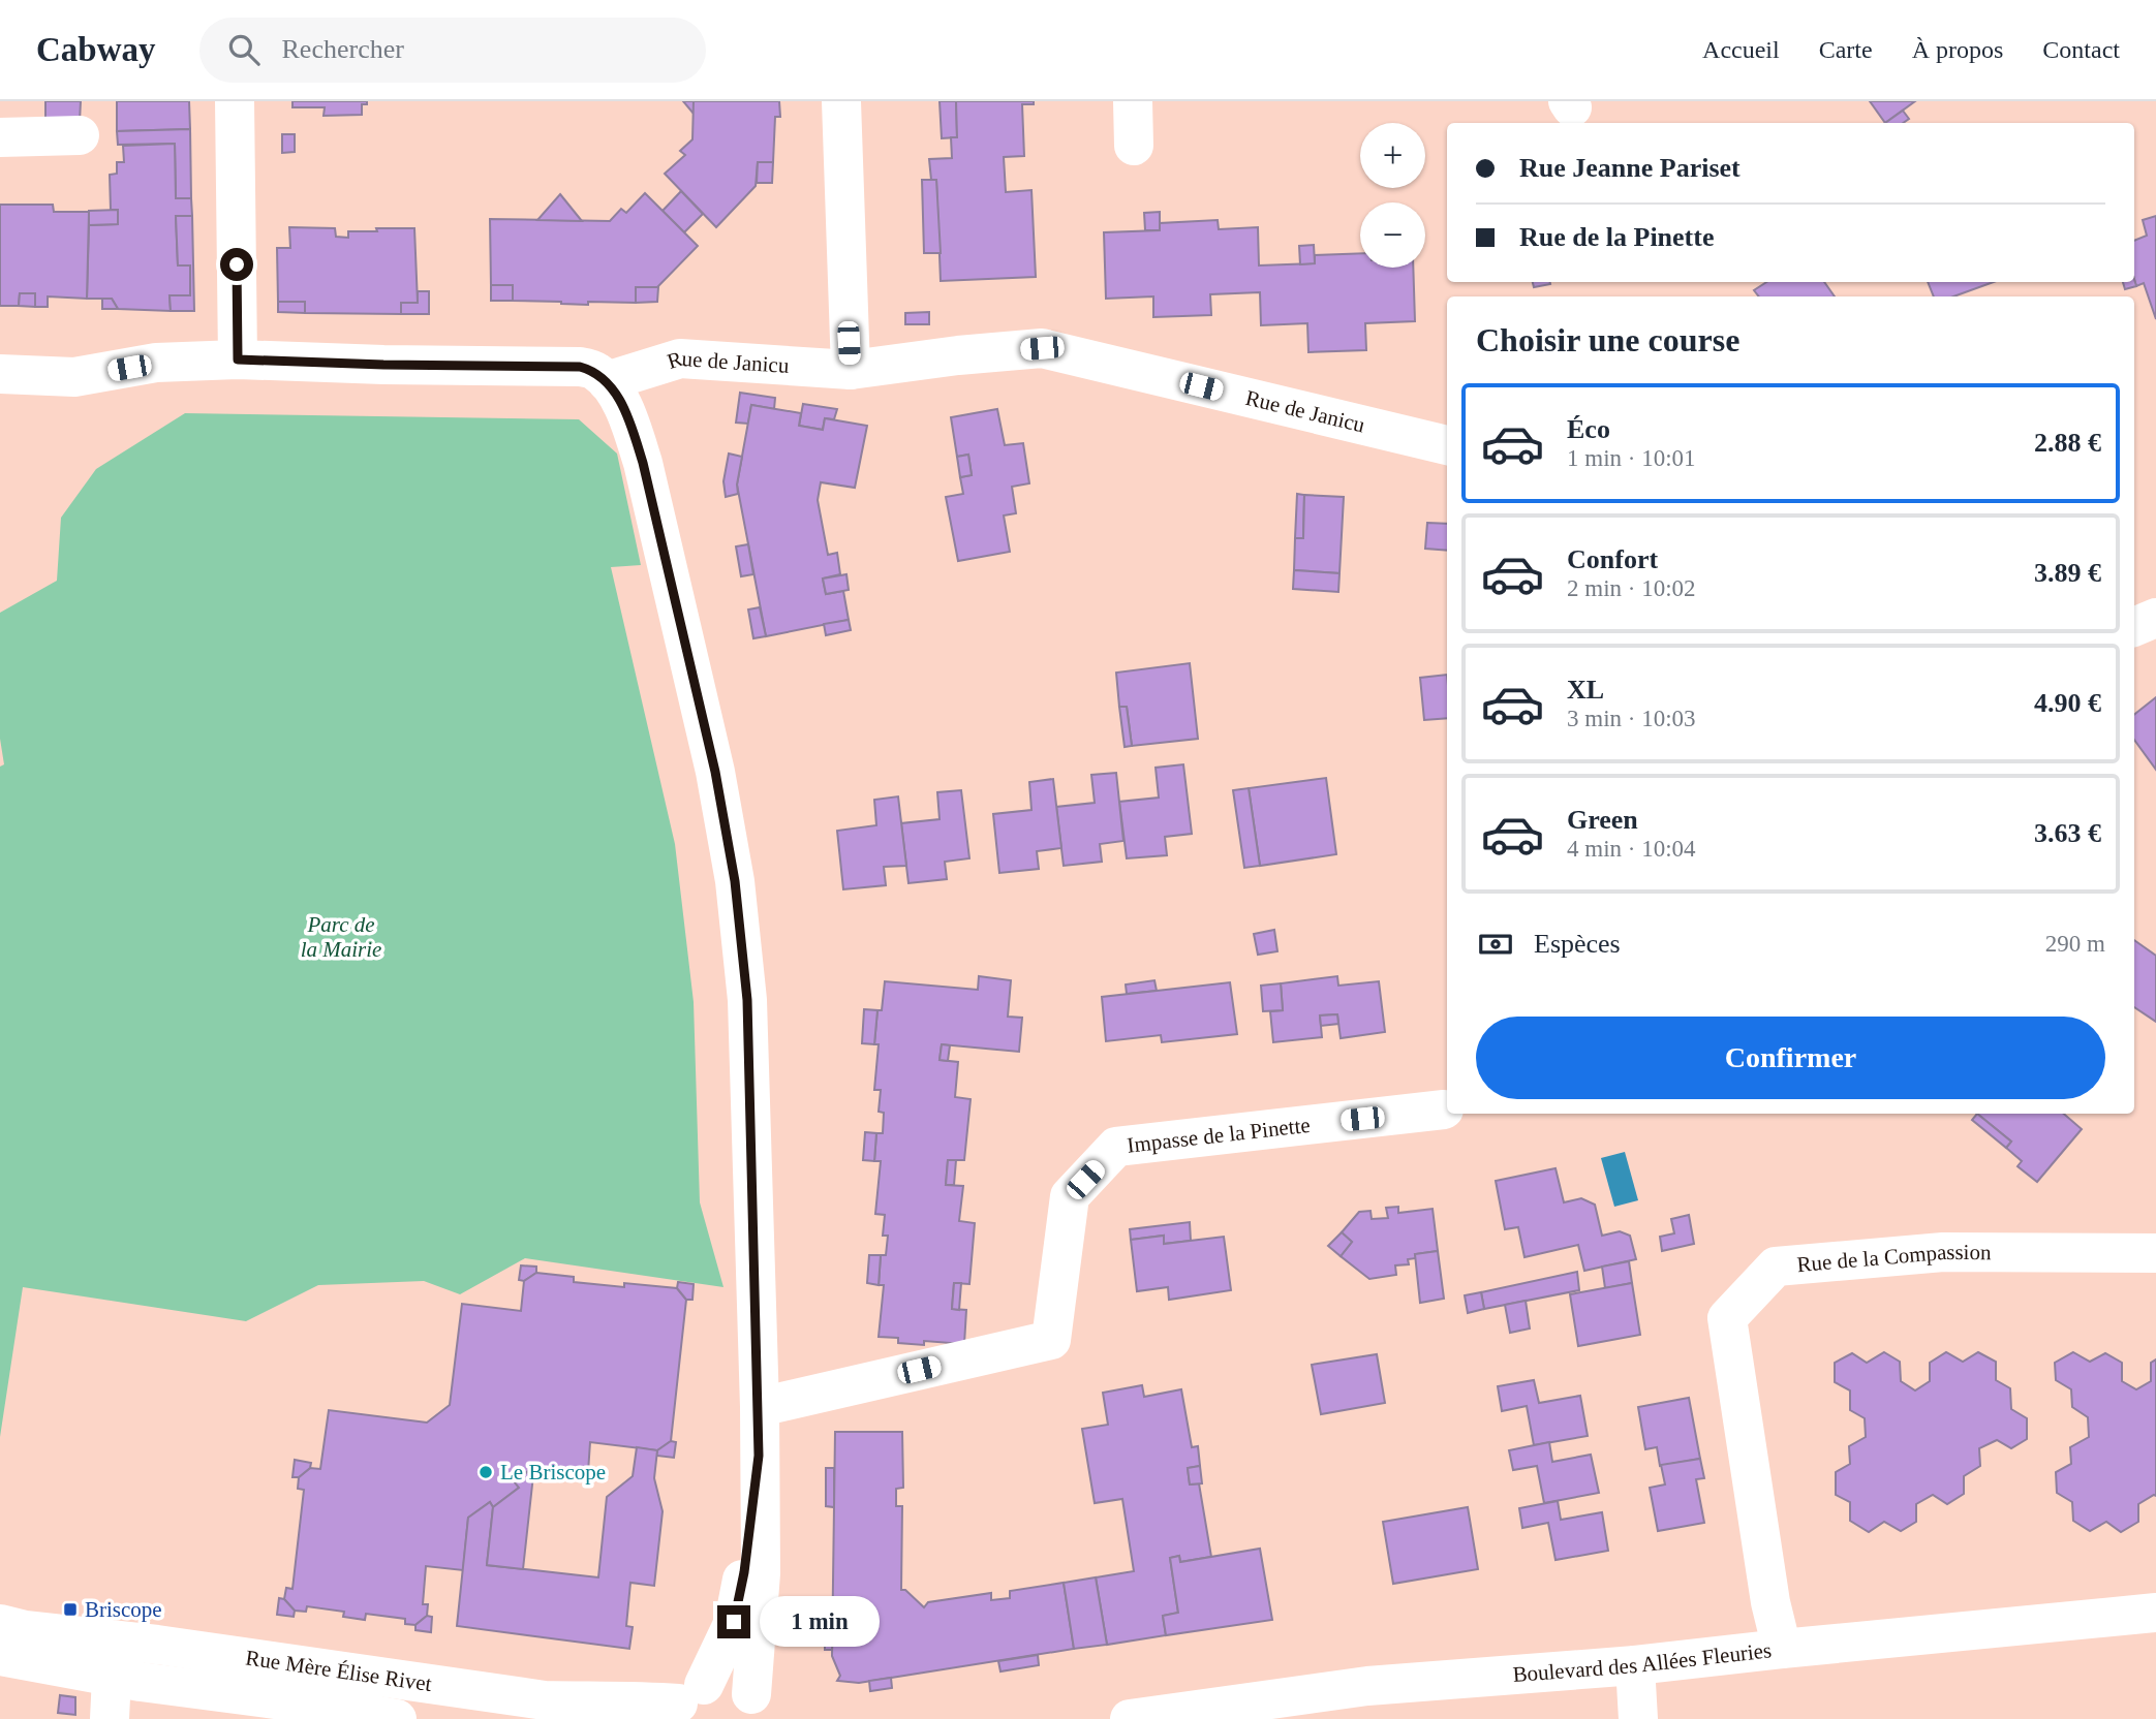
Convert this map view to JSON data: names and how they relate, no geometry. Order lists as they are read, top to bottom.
{
  "streets": {
    "street": [
      "Rue de Janicu",
      "Impasse de la Pinette",
      "Rue de la Compassion",
      "Boulevard des Allées Fleuries",
      "Rue Mère Élise Rivet"
    ]
  },
  "crossings": [
    ["Rue de la Compassion", "Boulevard des Allées Fleuries"]
  ],
  "parks": ["Parc de la Mairie"],
  "places": {
    "other": ["Le Briscope"],
    "transit": ["Briscope"]
  },
  "page": {
    "header": "Cabway",
    "search": "Rechercher",
    "nav": [
      "Accueil",
      "Carte",
      "À propos",
      "Contact"
    ],
    "map_buttons": ["+", "−"],
    "banner": ["Rue Jeanne Pariset", "Rue de la Pinette"],
    "heading": "Choisir une course",
    "list": [
      {
        "name": "Éco",
        "note": "1 min · 10:01",
        "value": "2.88 €"
      },
      {
        "name": "Confort",
        "note": "2 min · 10:02",
        "value": "3.89 €"
      },
      {
        "name": "XL",
        "note": "3 min · 10:03",
        "value": "4.90 €"
      },
      {
        "name": "Green",
        "note": "4 min · 10:04",
        "value": "3.63 €"
      }
    ],
    "pay": ["Espèces", "290 m"],
    "buttons": "Confirmer",
    "bubble": "1 min"
  }
}
